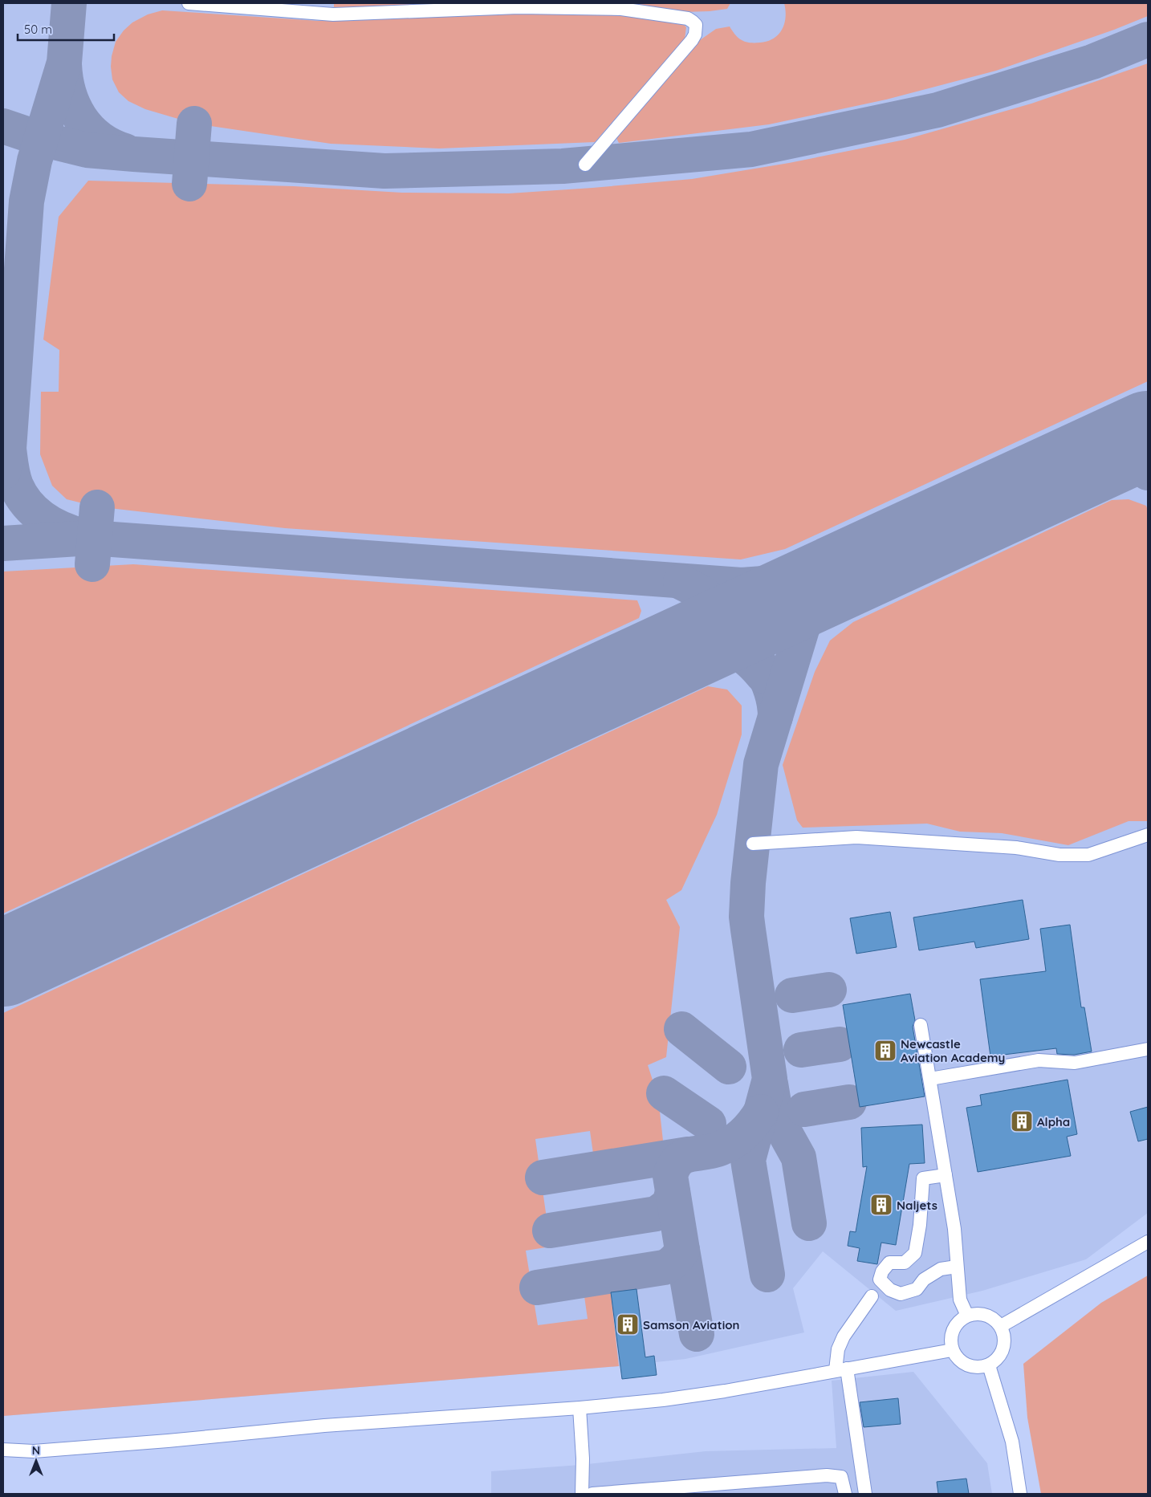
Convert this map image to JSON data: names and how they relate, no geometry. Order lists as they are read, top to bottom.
{
  "places": {
    "building": [
      "Newcastle Aviation Academy",
      "Alpha",
      "Naljets",
      "Samson Aviation"
    ]
  },
  "scale_bar": "50 m",
  "north": "top"
}
